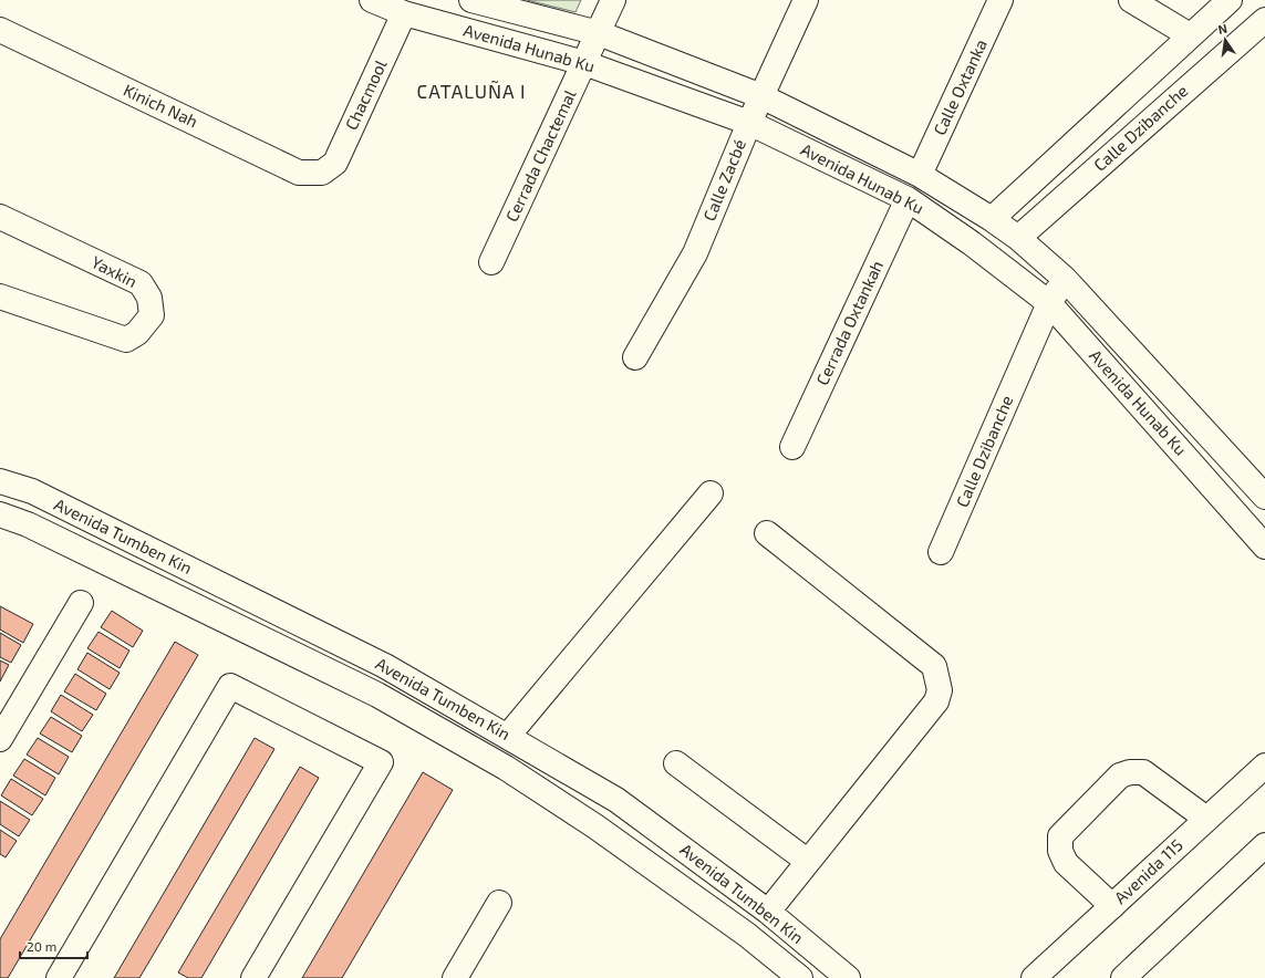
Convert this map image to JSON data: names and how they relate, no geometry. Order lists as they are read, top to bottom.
{
  "streets": {
    "street": [
      "Avenida Hunab Ku",
      "Calle Oxtanka",
      "Chacmool",
      "Kinich Nah",
      "Calle Dzibanche",
      "Cerrada Chactemal",
      "Calle Zacbé",
      "Yaxkin",
      "Cerrada Oxtankah",
      "Avenida Tumben Kin",
      "Avenida 115"
    ]
  },
  "crossings": [
    ["Avenida Hunab Ku", "Calle Oxtanka"],
    ["Avenida Hunab Ku", "Chacmool"],
    ["Avenida Hunab Ku", "Calle Dzibanche"],
    ["Avenida Hunab Ku", "Cerrada Chactemal"],
    ["Avenida Hunab Ku", "Calle Zacbé"],
    ["Avenida Hunab Ku", "Cerrada Oxtankah"],
    ["Chacmool", "Kinich Nah"]
  ],
  "districts": ["CATALUÑA I"],
  "scale_bar": "20 m",
  "north": "top"
}
